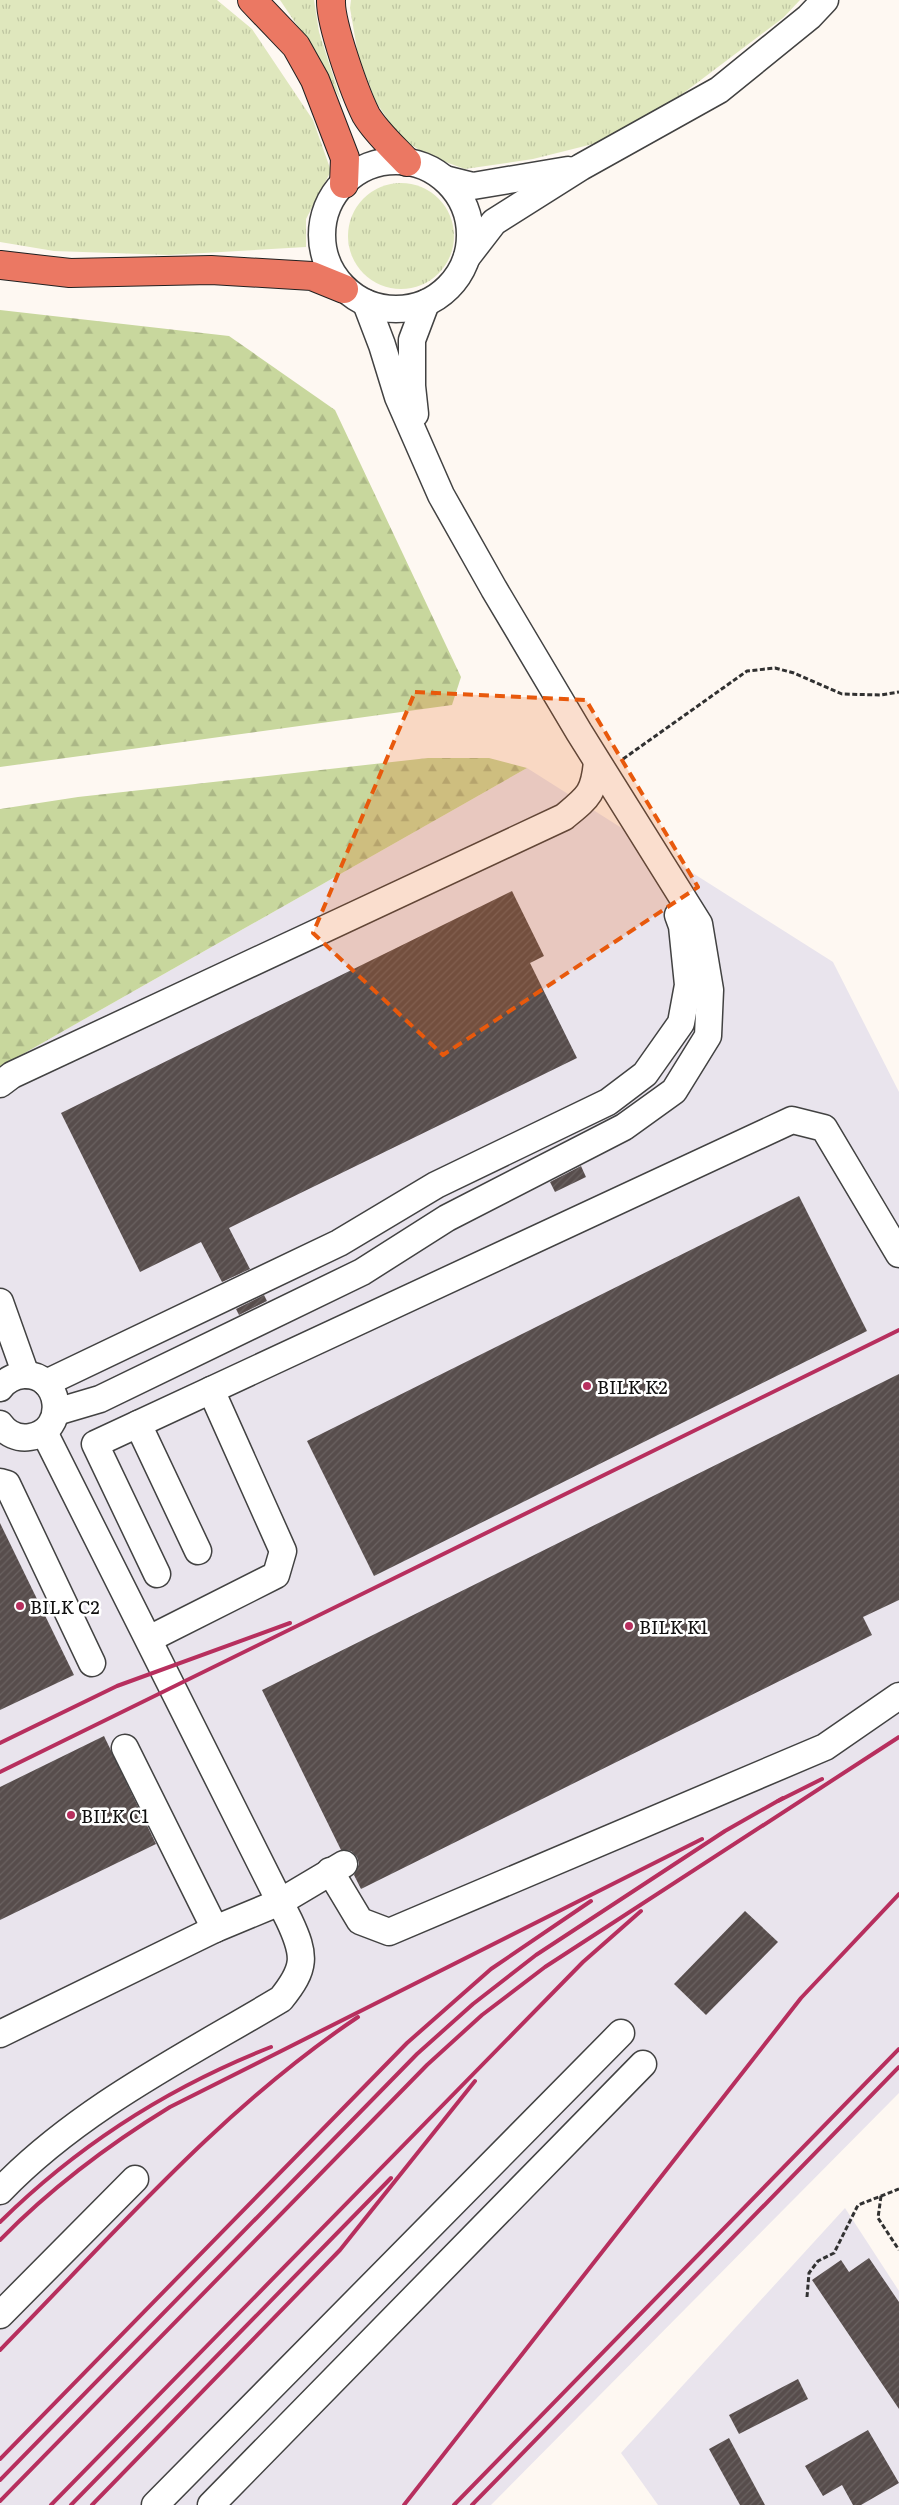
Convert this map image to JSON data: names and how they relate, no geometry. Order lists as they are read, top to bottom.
{
  "places": [
    "BILK K2",
    "BILK C2",
    "BILK K1",
    "BILK C1"
  ]
}
